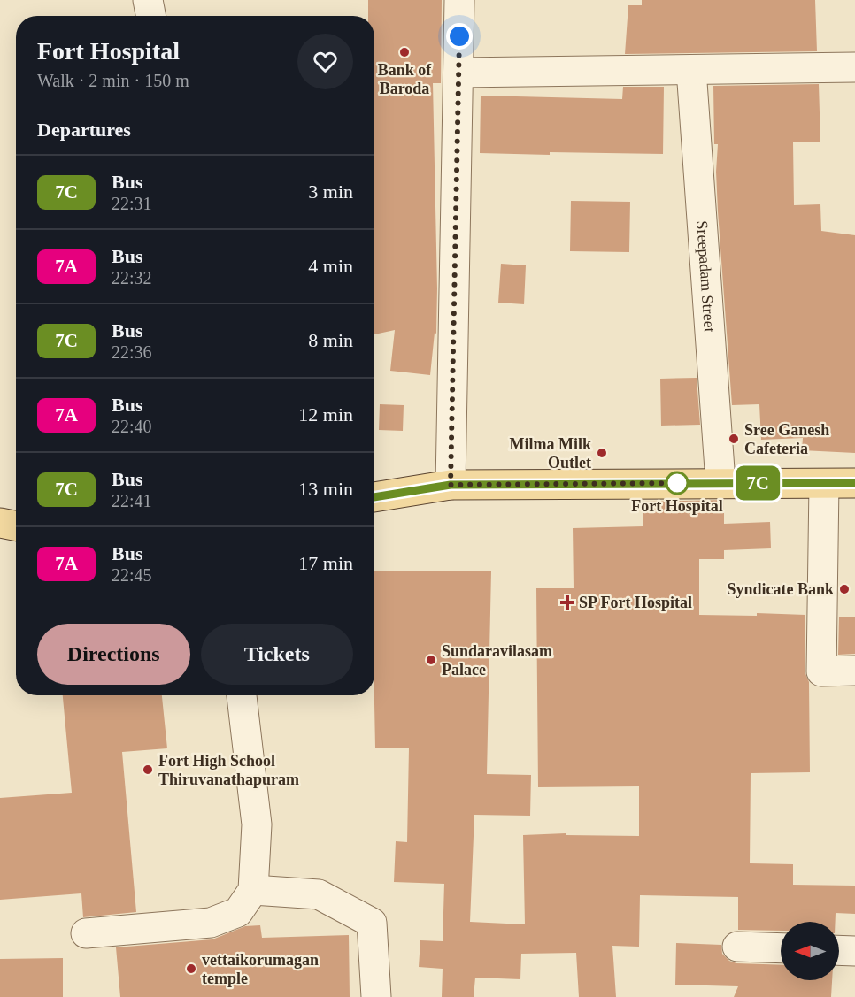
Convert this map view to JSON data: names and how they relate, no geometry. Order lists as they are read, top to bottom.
{
  "streets": {
    "street": ["Sreepadam Street"]
  },
  "places": {
    "other": [
      "Bank of Baroda",
      "Sree Ganesh Cafeteria",
      "Milma Milk Outlet",
      "Fort Hospital",
      "Syndicate Bank",
      "Sundaravilasam Palace",
      "Fort High School Thiruvanathapuram",
      "vettaikorumagan temple"
    ],
    "health": ["SP Fort Hospital"]
  },
  "lines": ["bus line 7C"],
  "north": "left",
  "page": {
    "on_map": "7C",
    "heading": [
      ["Fort Hospital", "Walk · 2 min · 150 m"],
      "Departures"
    ],
    "list": [
      {
        "mark": "7C",
        "name": "Bus",
        "note": "22:31",
        "value": "3 min"
      },
      {
        "mark": "7A",
        "name": "Bus",
        "note": "22:32",
        "value": "4 min"
      },
      {
        "mark": "7C",
        "name": "Bus",
        "note": "22:36",
        "value": "8 min"
      },
      {
        "mark": "7A",
        "name": "Bus",
        "note": "22:40",
        "value": "12 min"
      },
      {
        "mark": "7C",
        "name": "Bus",
        "note": "22:41",
        "value": "13 min"
      },
      {
        "mark": "7A",
        "name": "Bus",
        "note": "22:45",
        "value": "17 min"
      }
    ],
    "buttons": ["Directions", "Tickets"]
  }
}
